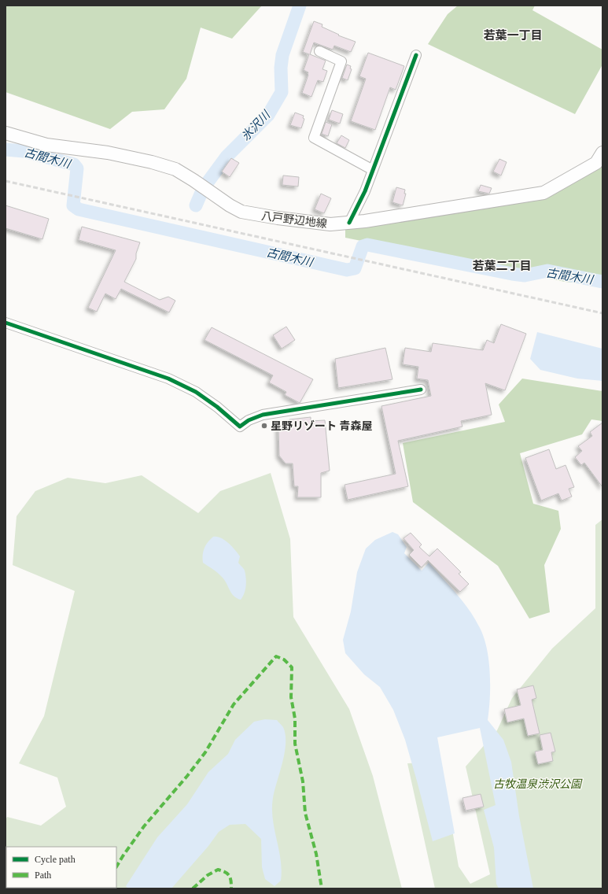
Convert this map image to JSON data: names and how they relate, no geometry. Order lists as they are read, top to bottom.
{
  "streets": {
    "main road": ["八戸野辺地線"]
  },
  "districts": ["若葉一丁目", "若葉二丁目"],
  "water": ["氷沢川", "古間木川"],
  "parks": ["古牧温泉渋沢公園"],
  "places": ["星野リゾート 青森屋"],
  "legend": ["Cycle path", "Path"]
}
